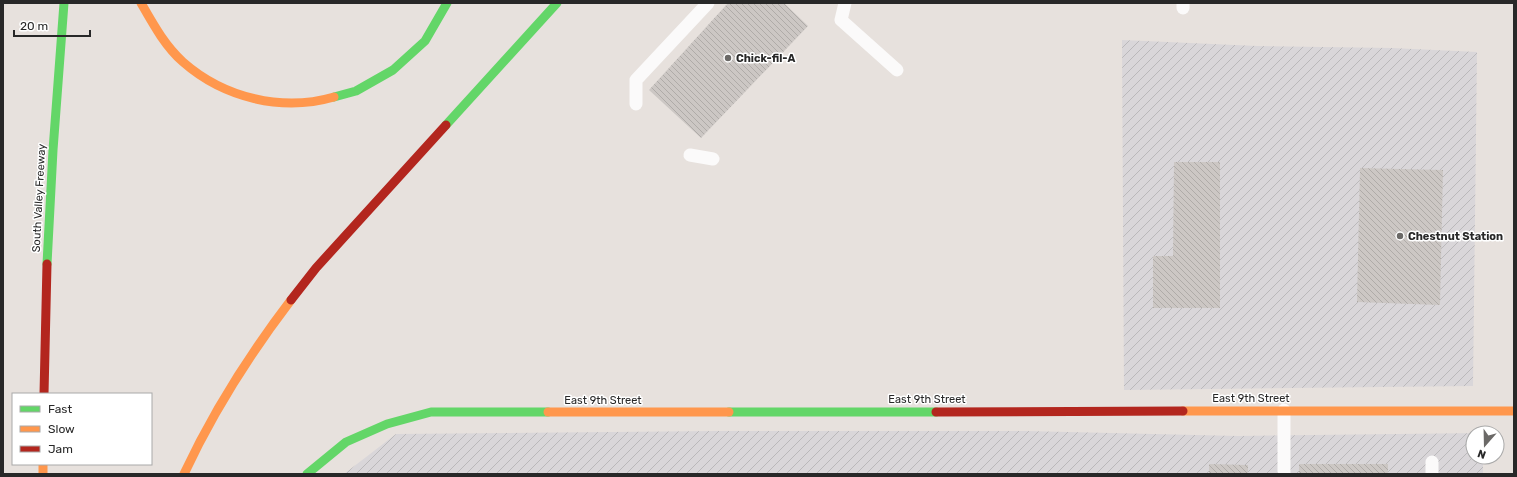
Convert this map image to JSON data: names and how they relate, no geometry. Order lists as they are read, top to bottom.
{
  "streets": {
    "main road": ["South Valley Freeway", "East 9th Street"]
  },
  "places": ["Chick-fil-A", "Chestnut Station"],
  "legend": ["Fast", "Slow", "Jam"],
  "scale_bar": "20 m",
  "north": "bottom"
}
